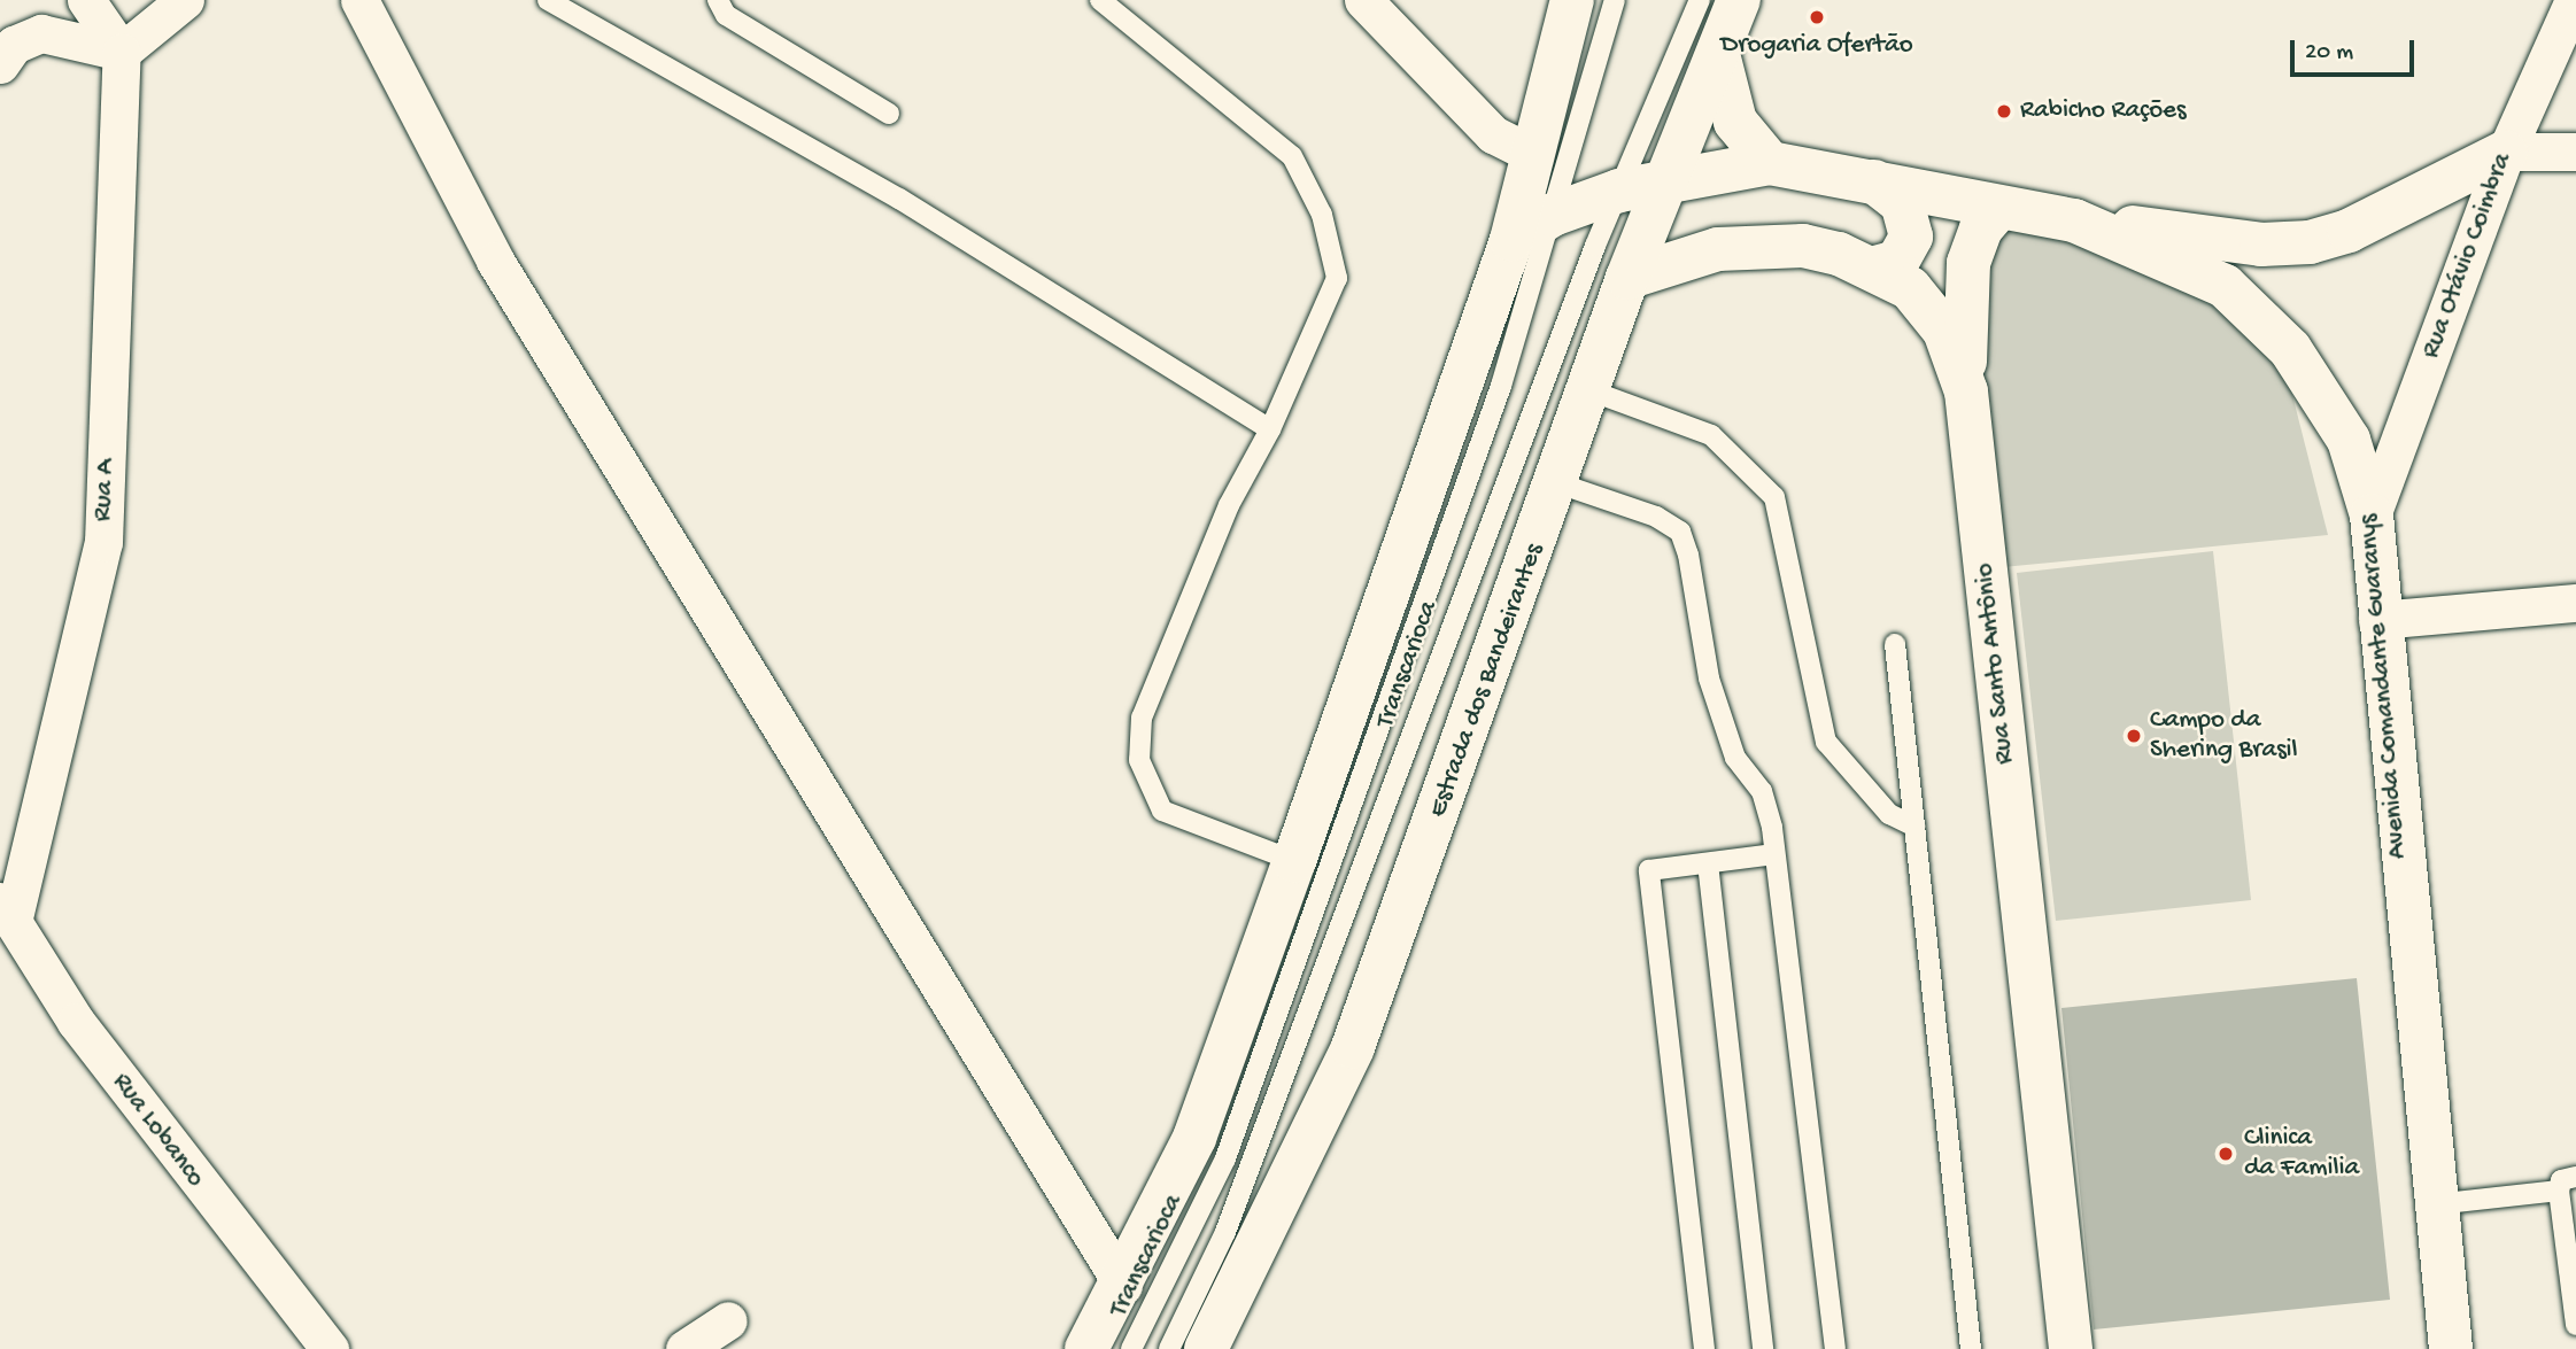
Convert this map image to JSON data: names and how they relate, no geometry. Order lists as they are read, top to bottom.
{
  "streets": {
    "street": [
      "Rua Otávio Coimbra",
      "Rua A",
      "Rua Santo Antônio",
      "Estrada dos Bandeirantes",
      "Avenida Comandante Guaranys",
      "Rua Lobanco"
    ],
    "lane": ["Transcarioca"]
  },
  "crossings": [
    ["Rua Otávio Coimbra", "Avenida Comandante Guaranys"],
    ["Rua A", "Rua Lobanco"],
    ["Rua Santo Antônio", "Estrada dos Bandeirantes"],
    ["Transcarioca", "Avenida Comandante Guaranys"],
    ["Estrada dos Bandeirantes", "Avenida Comandante Guaranys"]
  ],
  "places": [
    "Drogaria Ofertão",
    "Rabicho Rações",
    "Campo da Shering Brasil",
    "Clinica da Familia"
  ],
  "scale_bar": "20 m"
}
